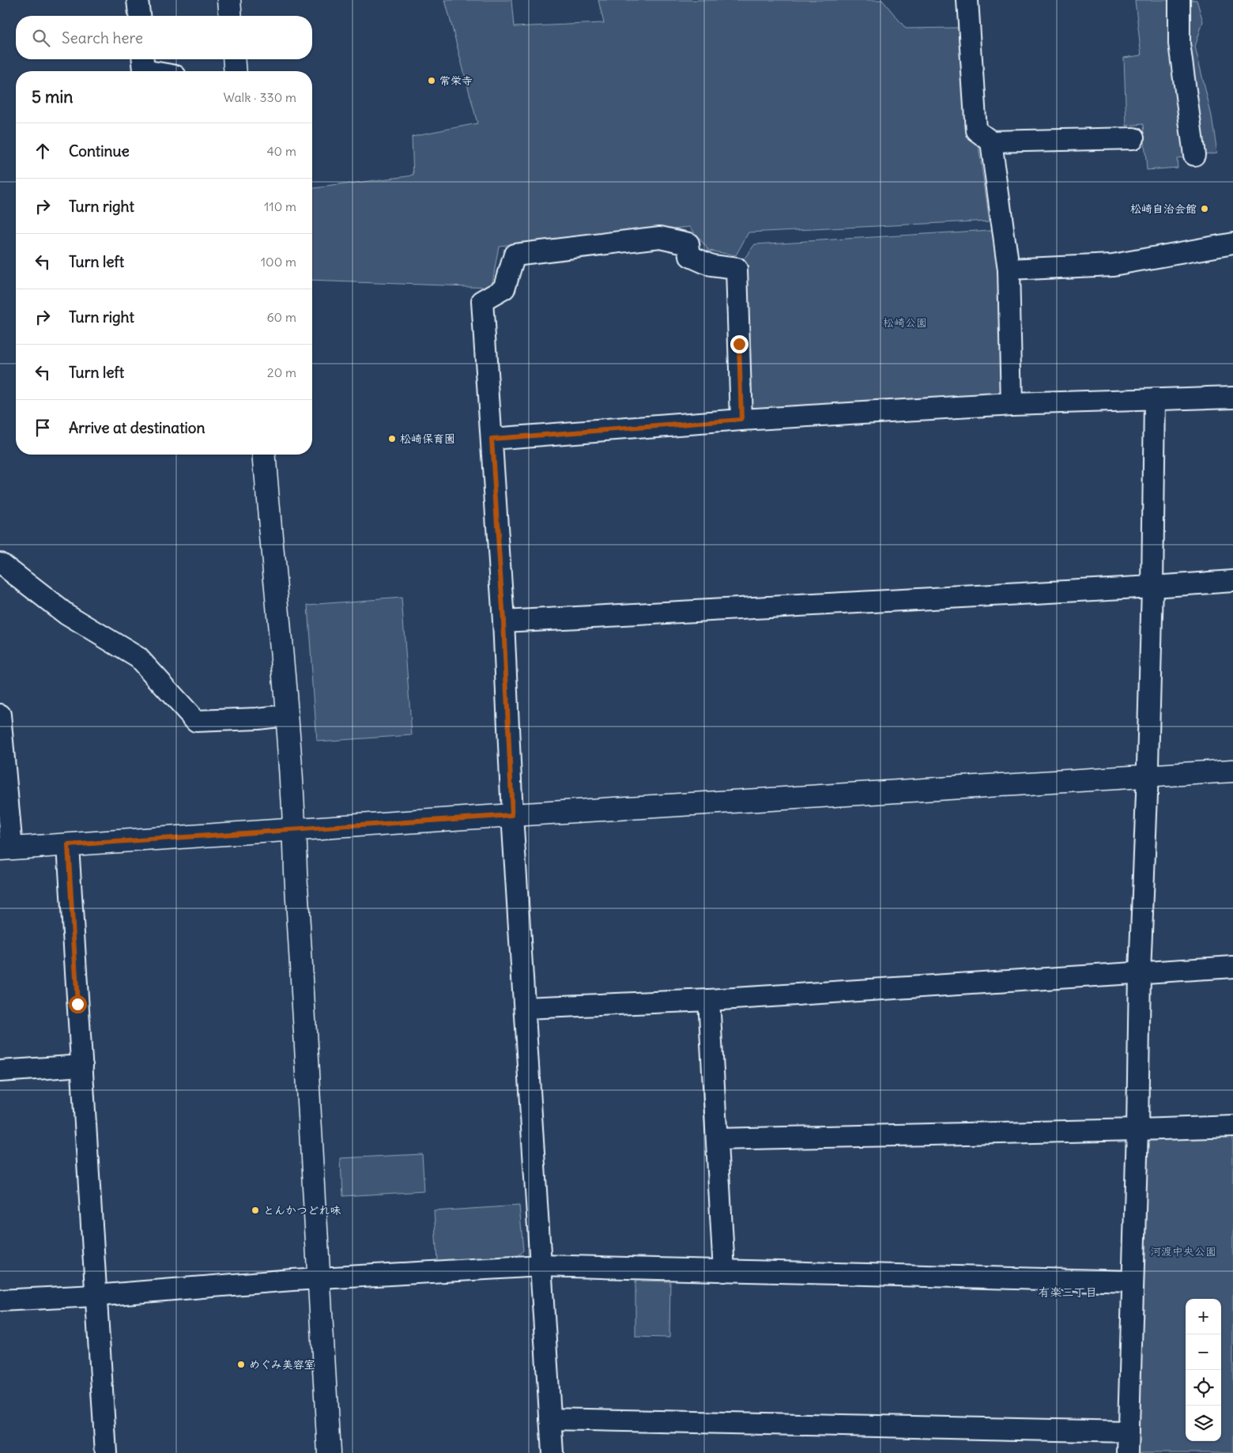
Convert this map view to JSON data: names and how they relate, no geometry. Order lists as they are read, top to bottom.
{
  "districts": ["有楽三丁目"],
  "parks": ["松崎公園", "河渡中央公園"],
  "places": [
    "常栄寺",
    "松崎自治会館",
    "松崎保育園",
    "とんかつどれ味",
    "めぐみ美容室"
  ],
  "page": {
    "search": "Search here",
    "heading": ["5 min", "Walk · 330 m"],
    "list": [
      ["Continue", "40 m"],
      ["Turn right", "110 m"],
      ["Turn left", "100 m"],
      ["Turn right", "60 m"],
      ["Turn left", "20 m"],
      "Arrive at destination"
    ],
    "map_buttons": ["+", "−"]
  }
}
